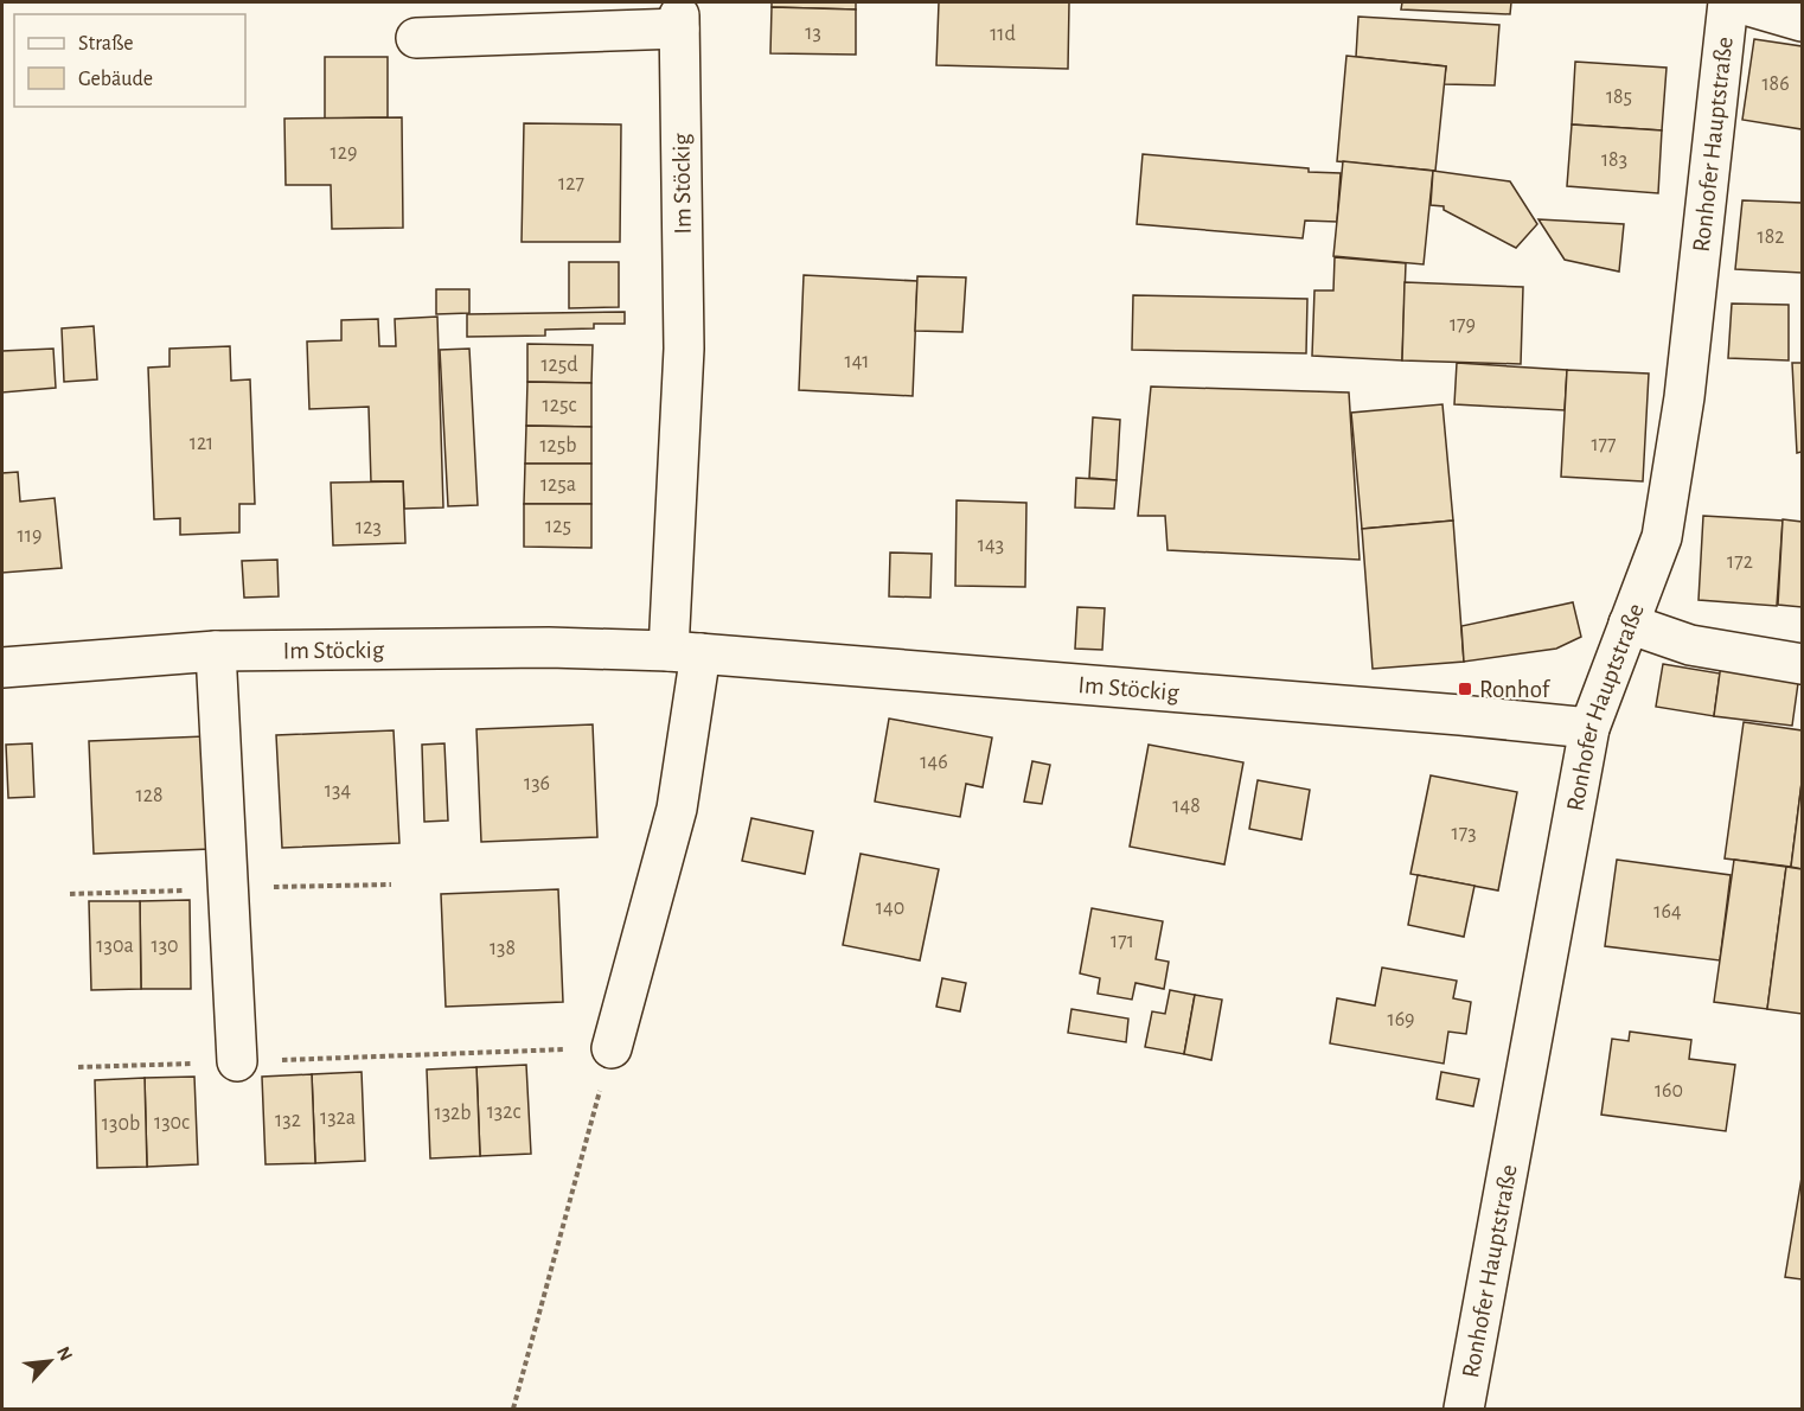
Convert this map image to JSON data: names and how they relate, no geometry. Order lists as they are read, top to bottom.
{
  "streets": {
    "street": ["Ronhofer Hauptstraße", "Im Stöckig"]
  },
  "crossings": [
    ["Ronhofer Hauptstraße", "Im Stöckig"]
  ],
  "places": {
    "transit": ["Ronhof"]
  },
  "house_numbers": [
    "13",
    "11d",
    "186",
    "185",
    "129",
    "183",
    "127",
    "182",
    "179",
    "141",
    "125d",
    "125c",
    "121",
    "177",
    "125b",
    "125a",
    "125",
    "123",
    "119",
    "143",
    "172",
    "146",
    "136",
    "134",
    "128",
    "148",
    "173",
    "140",
    "164",
    "171",
    "130a",
    "130",
    "138",
    "169",
    "160",
    "132c",
    "132b",
    "132a",
    "132",
    "130c",
    "130b"
  ],
  "legend": ["Straße", "Gebäude"],
  "north": "top right"
}
